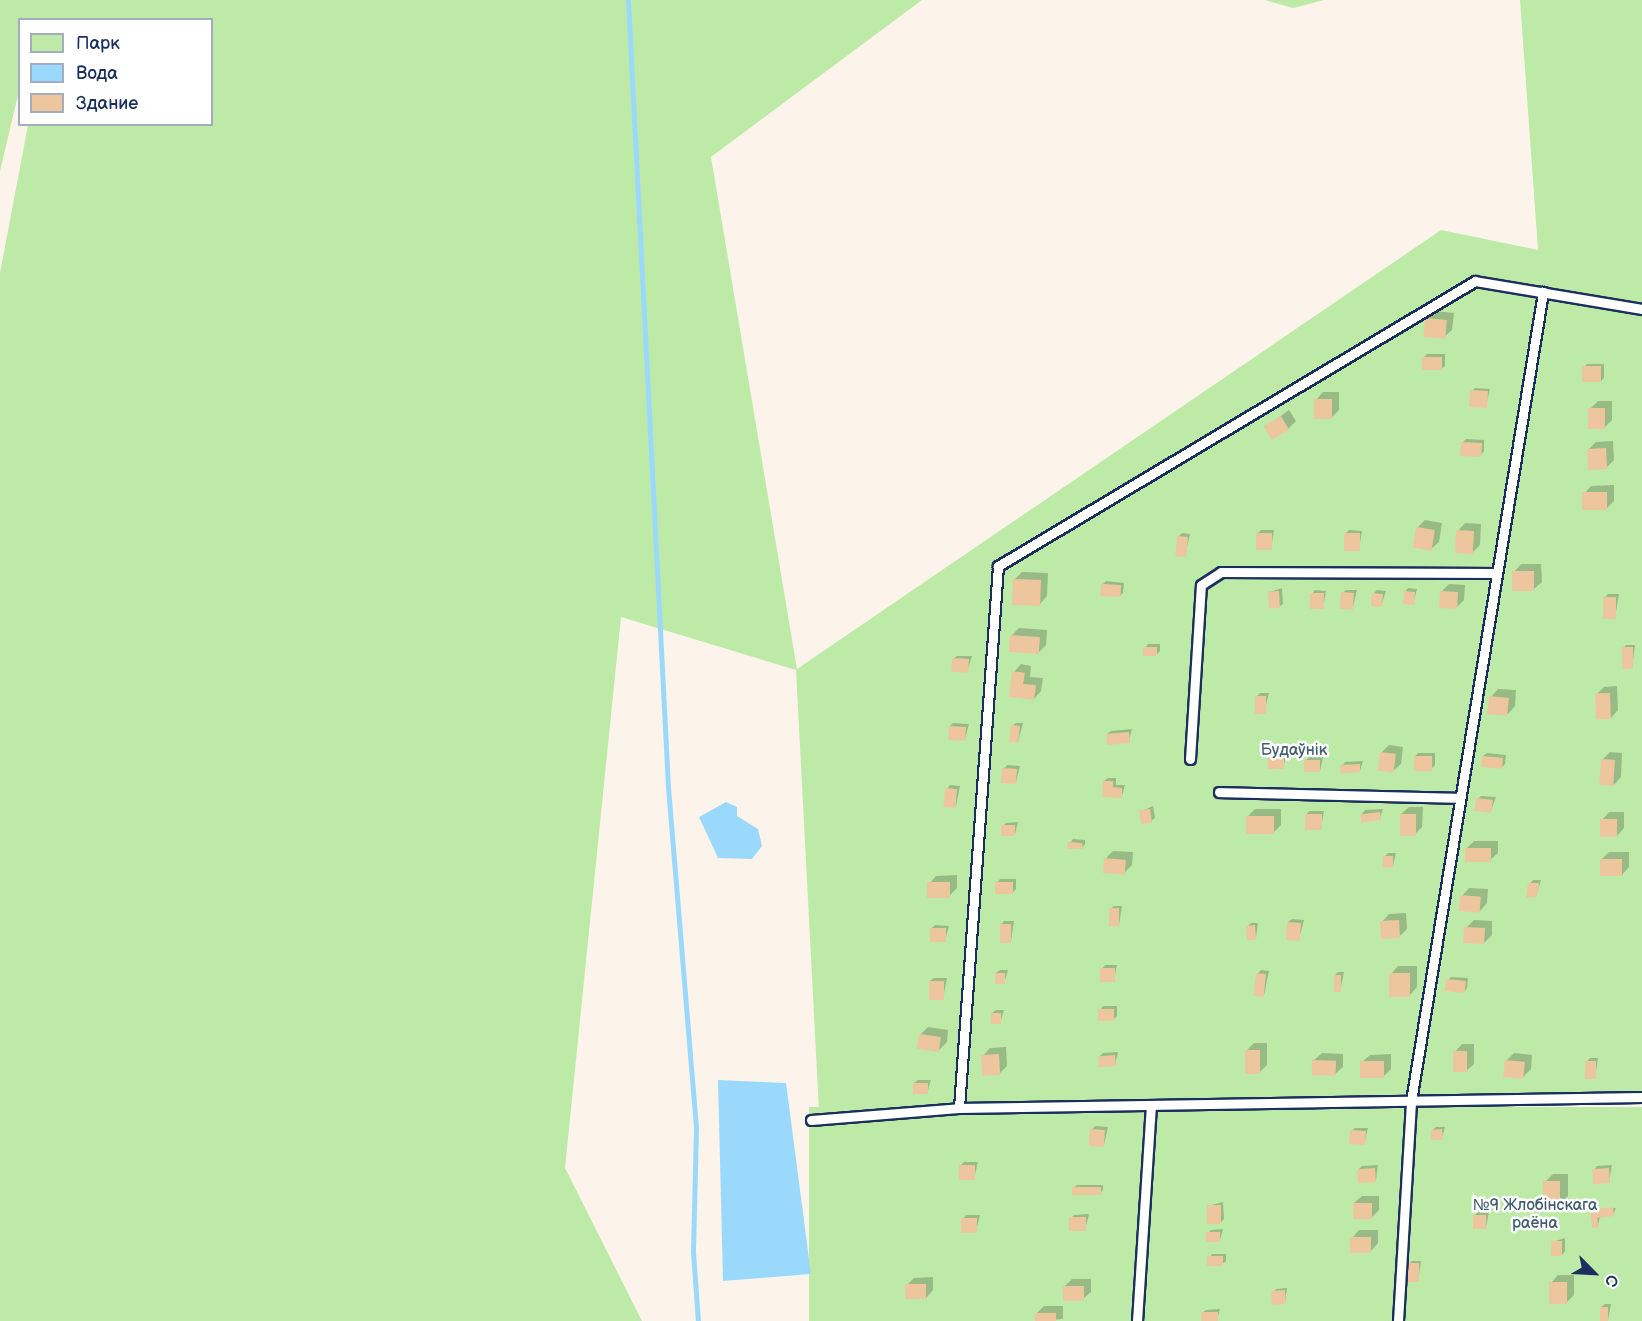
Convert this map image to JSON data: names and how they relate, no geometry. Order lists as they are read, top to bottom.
{
  "parks": ["Будаўнік", "№9 Жлобінскага раёна"],
  "legend": ["Парк", "Вода", "Здание"],
  "north": "bottom right"
}
